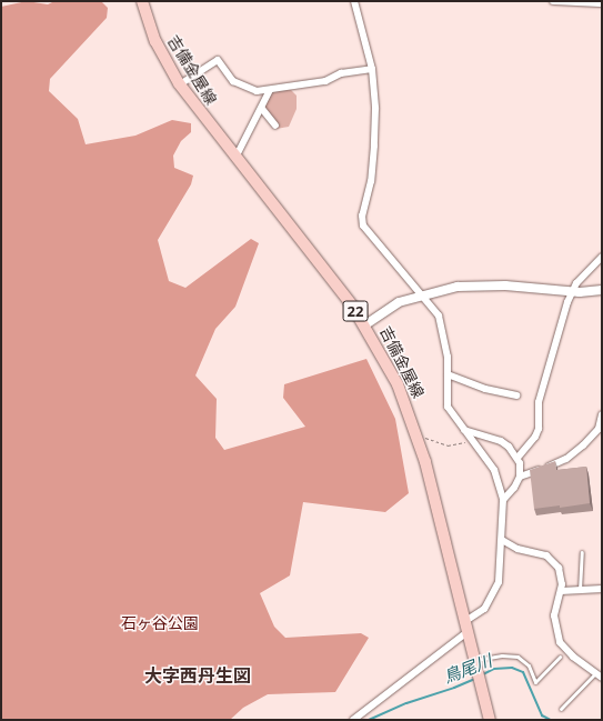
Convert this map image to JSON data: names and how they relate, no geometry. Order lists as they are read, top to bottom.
{
  "streets": {
    "main road": ["吉備金屋線", "22"]
  },
  "districts": ["大字西丹生図"],
  "water": ["鳥尾川"],
  "parks": ["石ヶ谷公園"]
}
